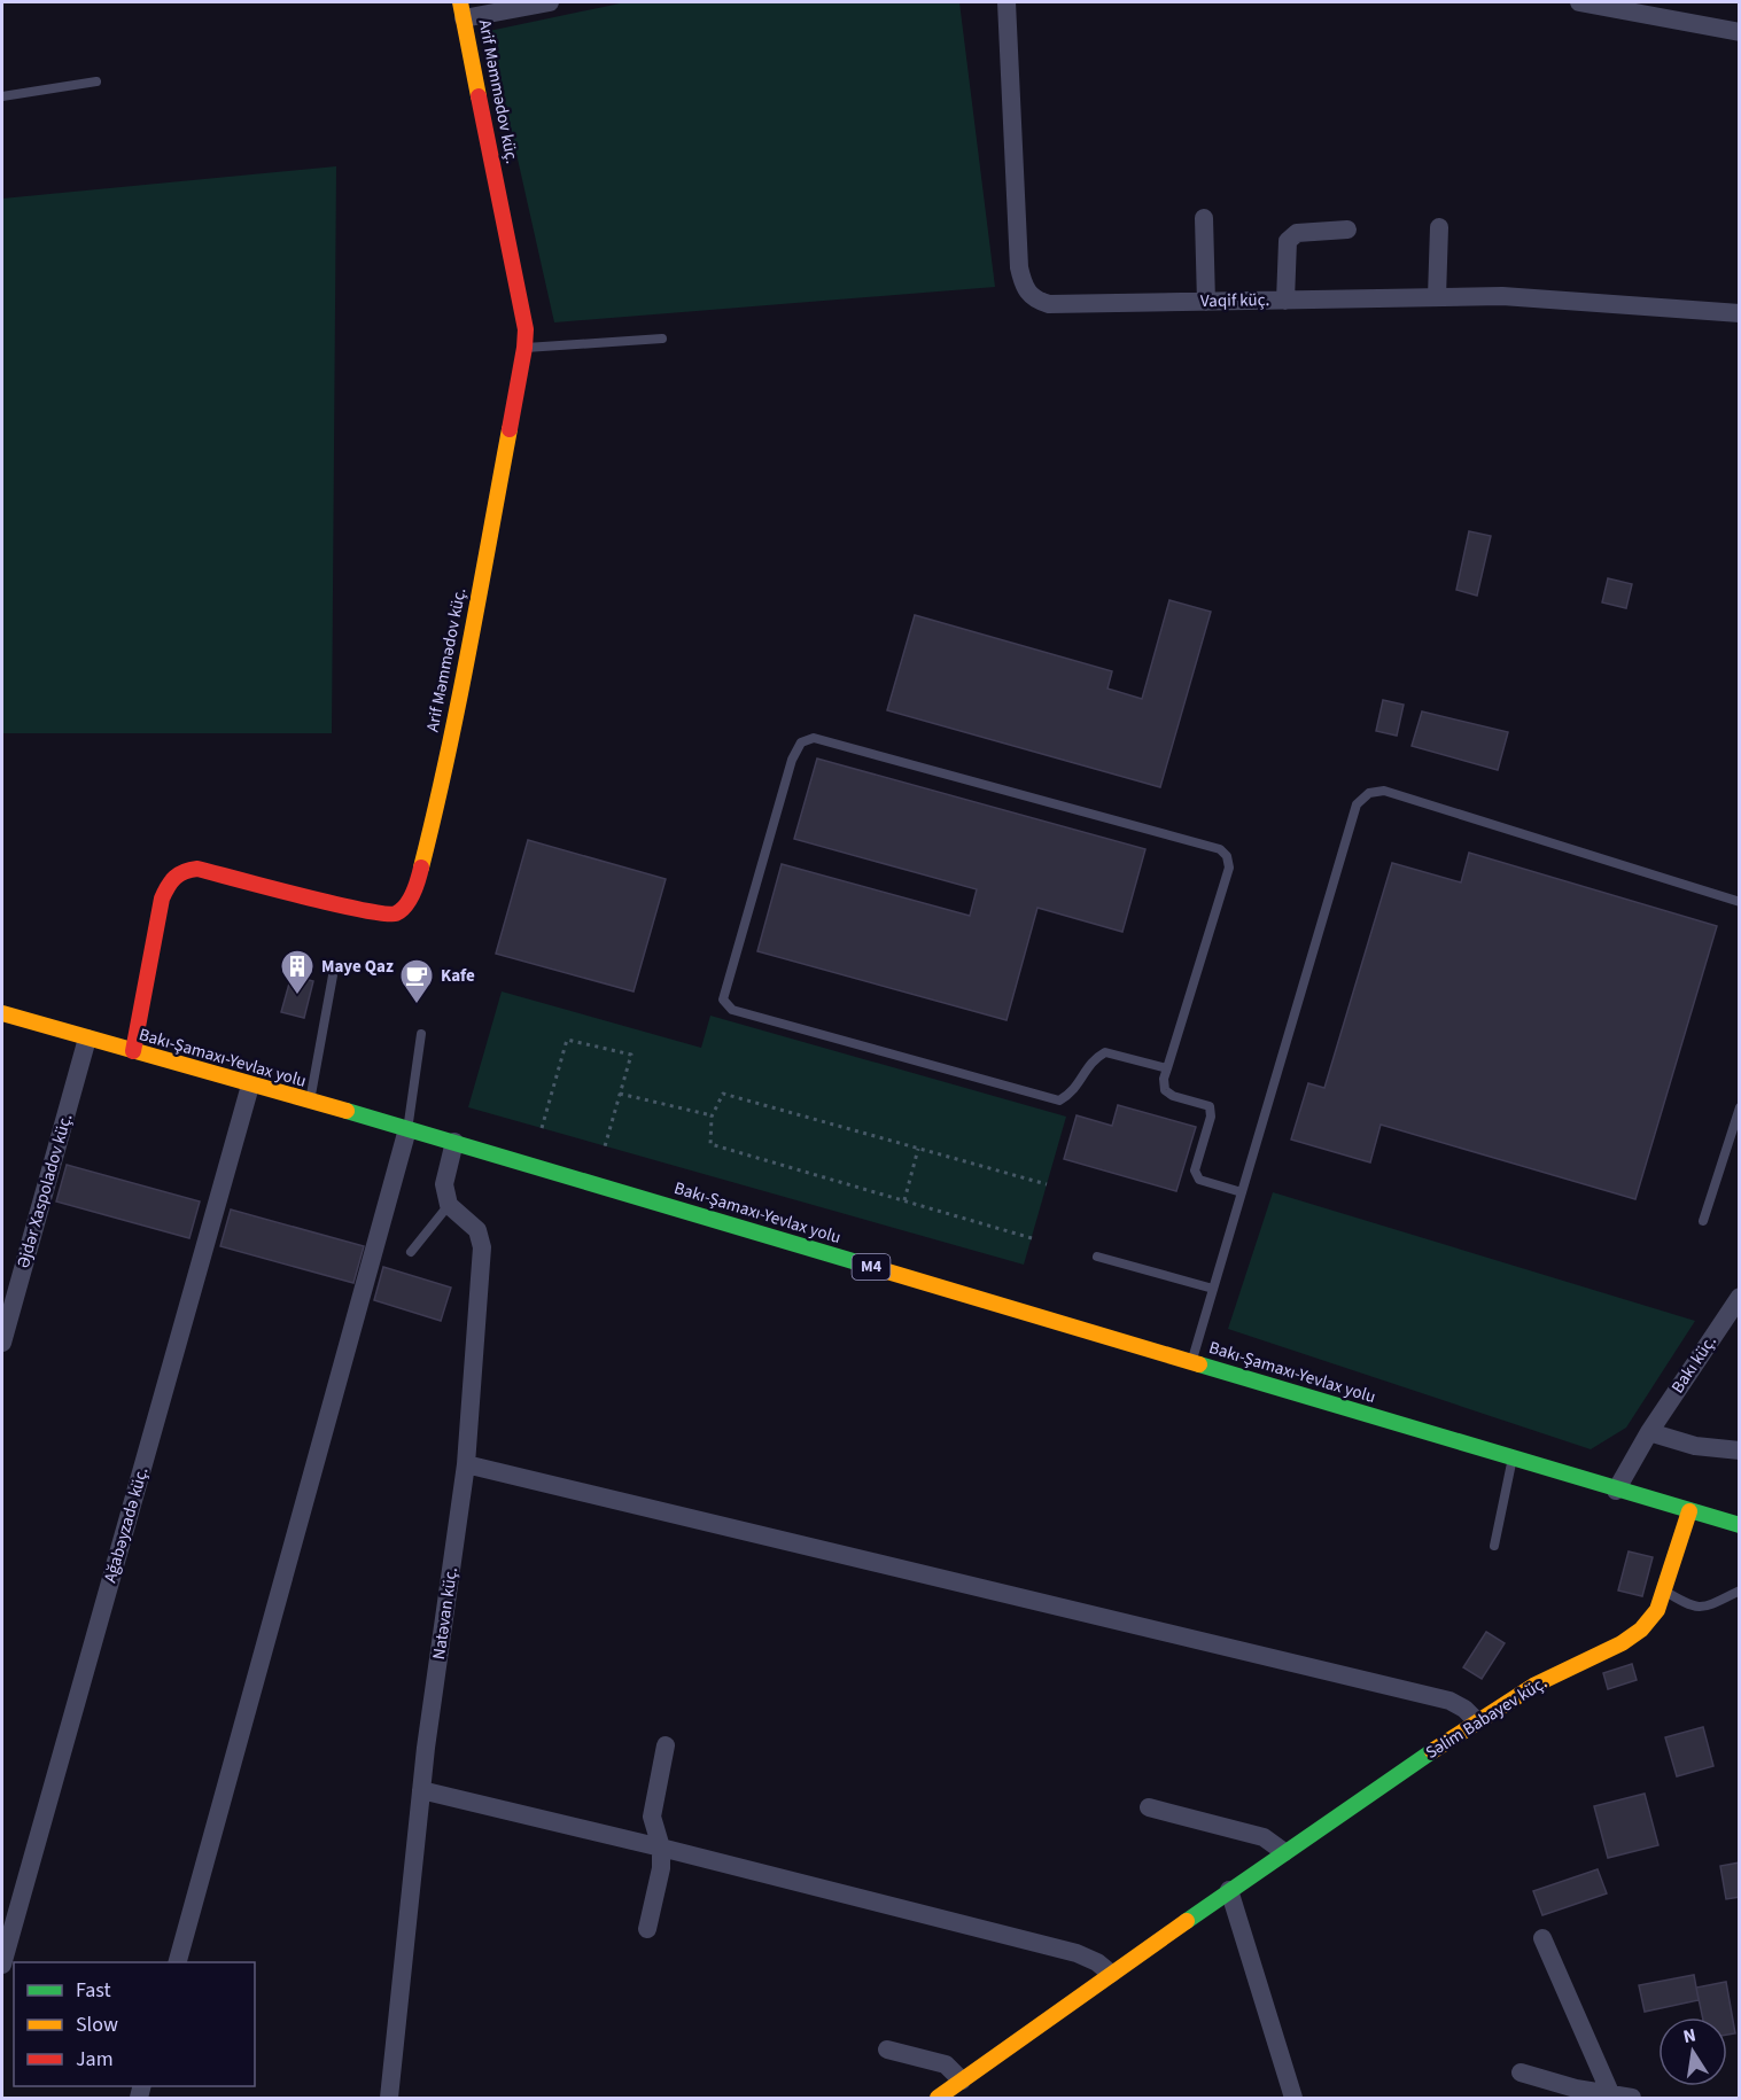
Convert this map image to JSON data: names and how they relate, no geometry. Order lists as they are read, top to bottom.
{
  "streets": {
    "main road": [
      "Arif Məmmədov küç.",
      "Bakı-Şamaxı-Yevlax yolu",
      "M4",
      "Səlim Babayev küç."
    ],
    "street": [
      "Vaqif küç.",
      "Əjdər Xaspoladov küç.",
      "Bakı küç.",
      "Ağabəyzadə küç.",
      "Natəvan küç."
    ]
  },
  "crossings": [
    ["Arif Məmmədov küç.", "Bakı-Şamaxı-Yevlax yolu"],
    ["Bakı-Şamaxı-Yevlax yolu", "Əjdər Xaspoladov küç."],
    ["Bakı-Şamaxı-Yevlax yolu", "Bakı küç."],
    ["Bakı-Şamaxı-Yevlax yolu", "Ağabəyzadə küç."],
    ["Bakı-Şamaxı-Yevlax yolu", "Səlim Babayev küç."]
  ],
  "places": {
    "building": ["Maye Qaz"],
    "cafe": ["Kafe"]
  },
  "legend": ["Fast", "Slow", "Jam"],
  "north": "top"
}
